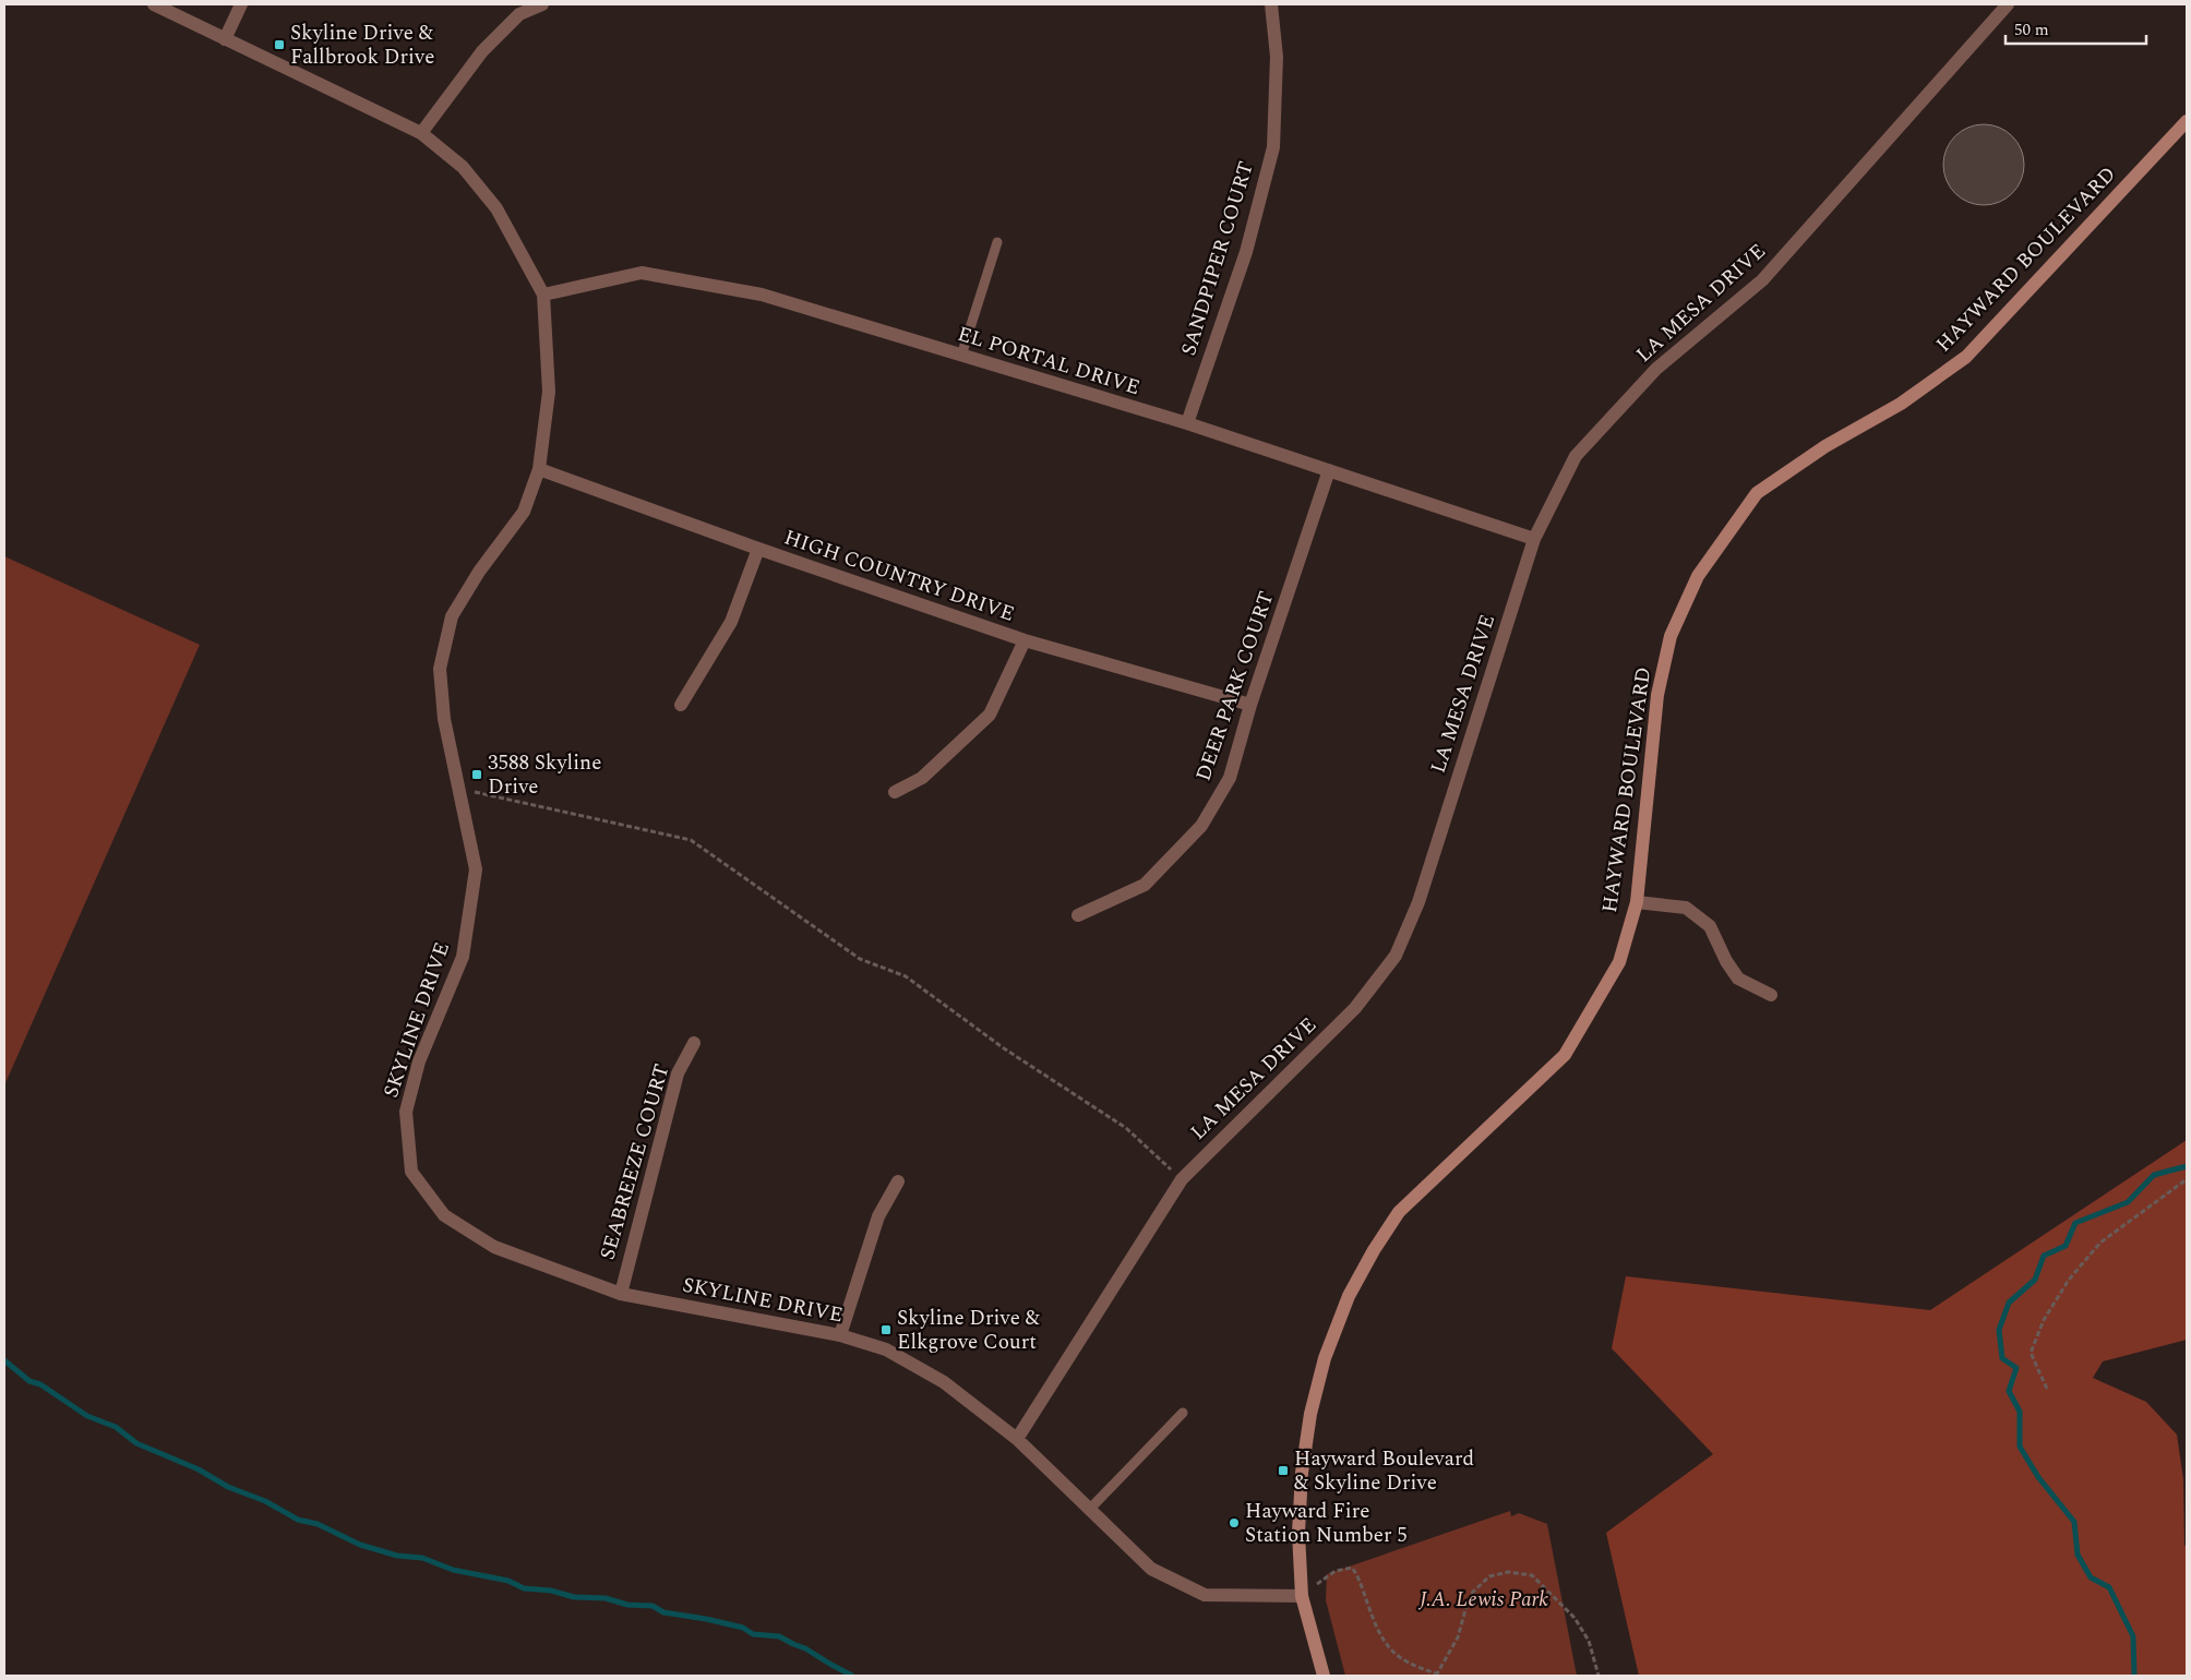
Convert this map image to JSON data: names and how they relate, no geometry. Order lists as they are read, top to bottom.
{
  "streets": {
    "main road": ["HAYWARD BOULEVARD"],
    "street": [
      "SANDPIPER COURT",
      "LA MESA DRIVE",
      "EL PORTAL DRIVE",
      "HIGH COUNTRY DRIVE",
      "DEER PARK COURT",
      "SKYLINE DRIVE",
      "SEABREEZE COURT"
    ]
  },
  "crossings": [
    ["SANDPIPER COURT", "EL PORTAL DRIVE"],
    ["HAYWARD BOULEVARD", "SKYLINE DRIVE"],
    ["LA MESA DRIVE", "EL PORTAL DRIVE"],
    ["LA MESA DRIVE", "SKYLINE DRIVE"],
    ["EL PORTAL DRIVE", "DEER PARK COURT"],
    ["EL PORTAL DRIVE", "SKYLINE DRIVE"],
    ["HIGH COUNTRY DRIVE", "DEER PARK COURT"],
    ["HIGH COUNTRY DRIVE", "SKYLINE DRIVE"],
    ["SKYLINE DRIVE", "SEABREEZE COURT"]
  ],
  "parks": ["J.A. Lewis Park"],
  "places": {
    "transit": [
      "Skyline Drive & Fallbrook Drive",
      "3588 Skyline Drive",
      "Skyline Drive & Elkgrove Court",
      "Hayward Boulevard & Skyline Drive"
    ],
    "other": ["Hayward Fire Station Number 5"]
  },
  "scale_bar": "50 m"
}
